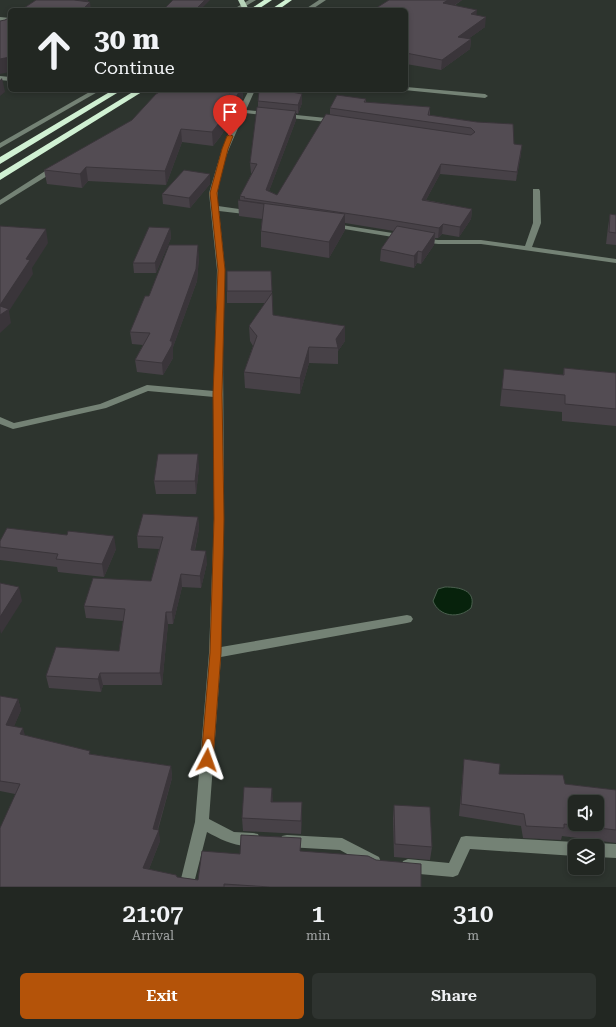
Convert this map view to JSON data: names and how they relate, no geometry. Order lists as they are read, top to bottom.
{
  "page": {
    "turn": ["30 m", "Continue"],
    "eta": [
      "21:07",
      "Arrival",
      "1",
      "min",
      "310",
      "m"
    ],
    "buttons": ["Exit", "Share"]
  }
}
